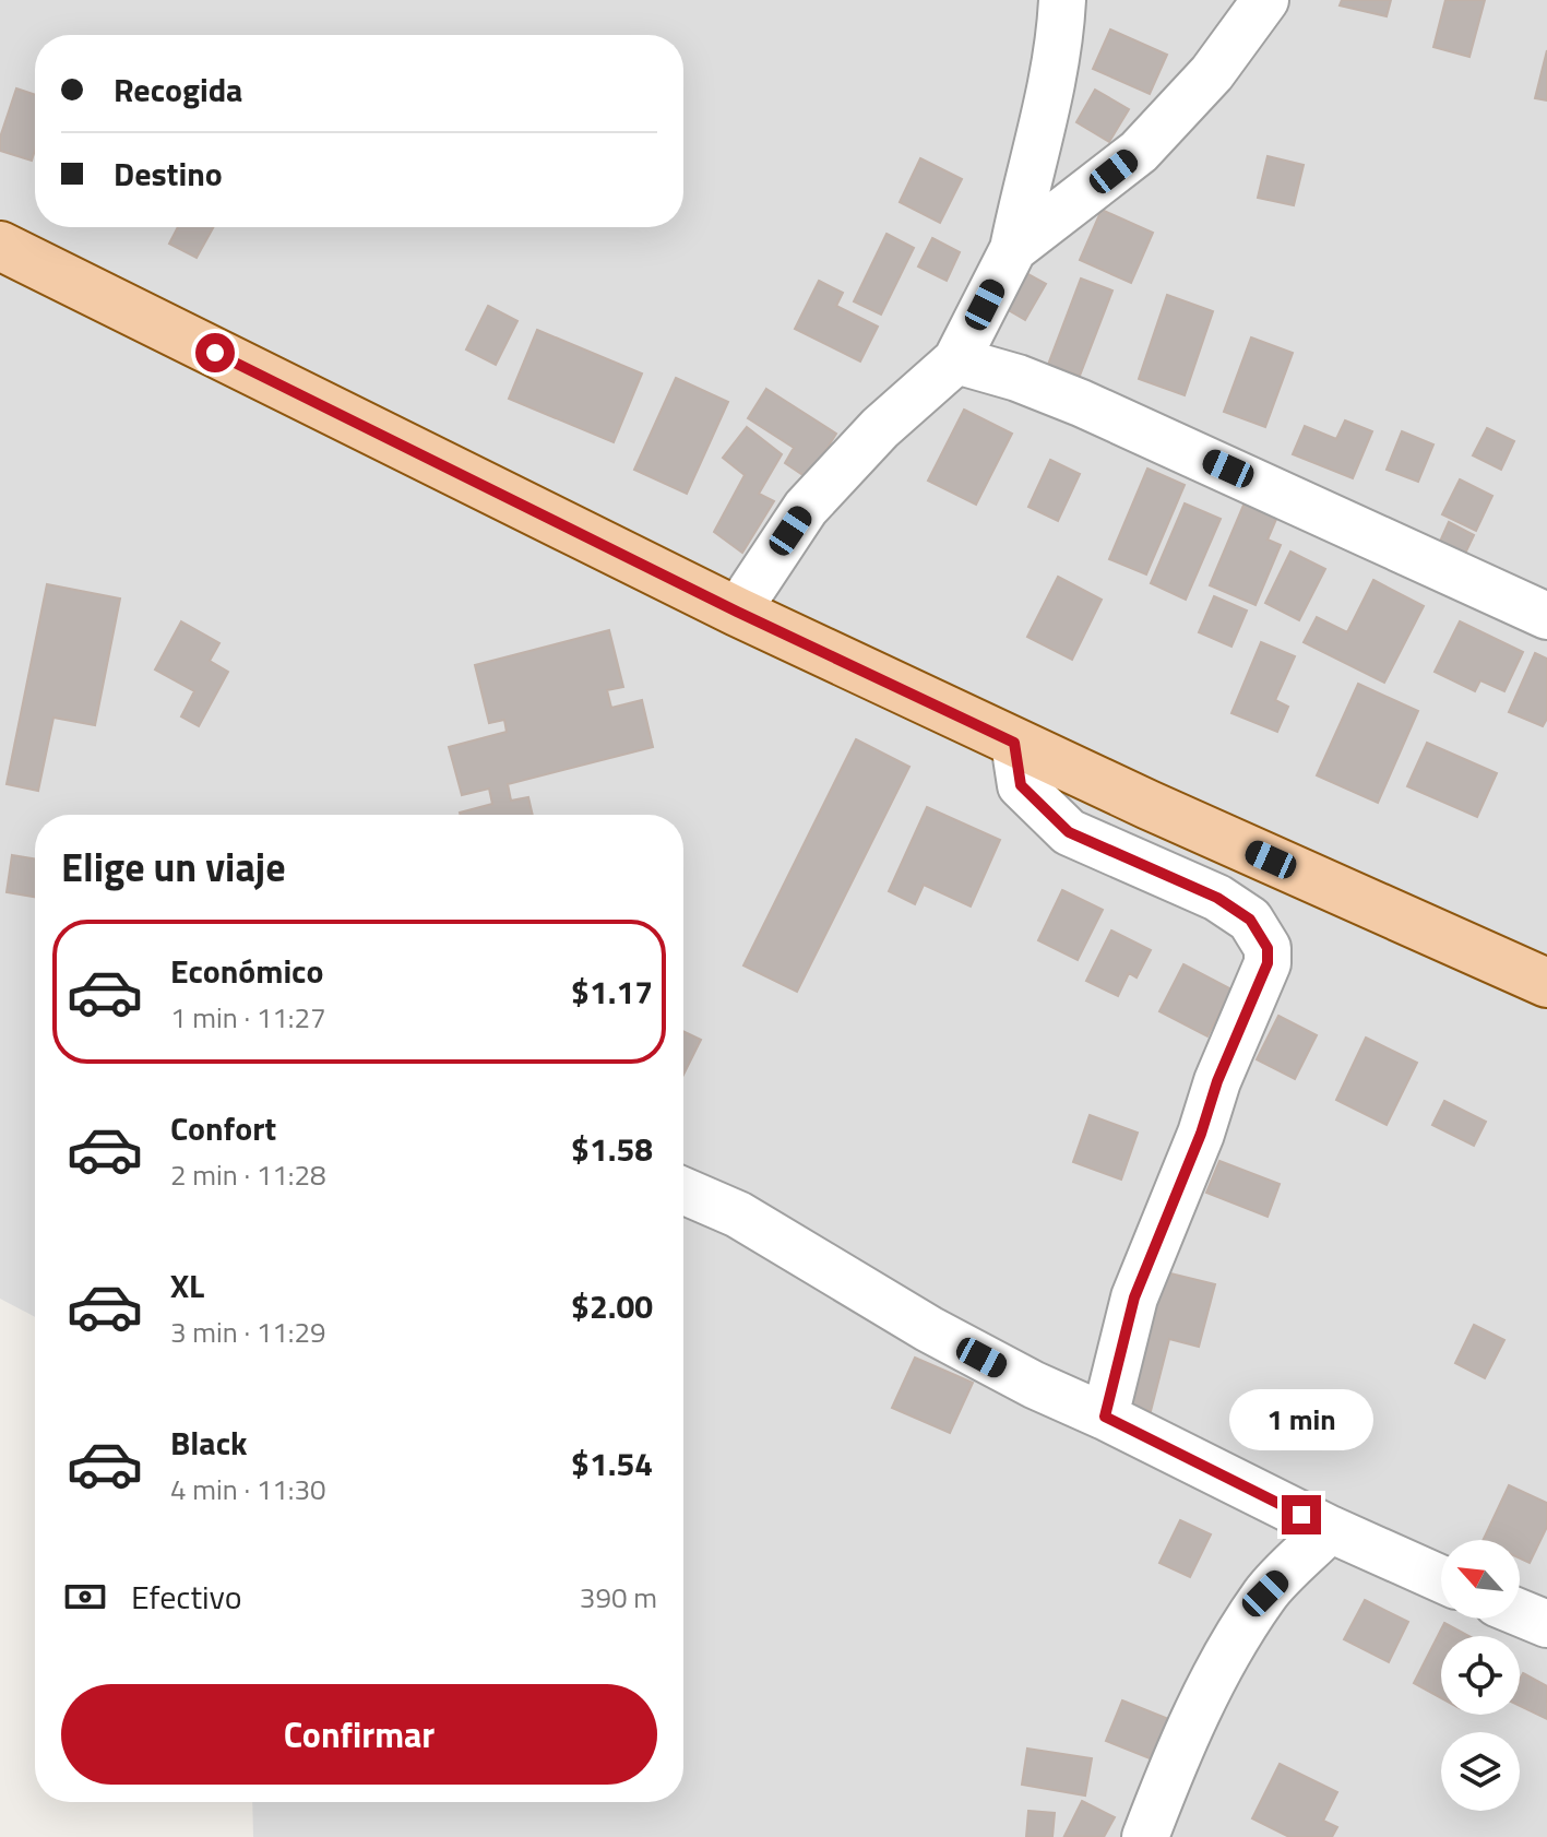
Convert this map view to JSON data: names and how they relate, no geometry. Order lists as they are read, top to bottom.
{
  "north": "top left",
  "page": {
    "banner": ["Recogida", "Destino"],
    "heading": "Elige un viaje",
    "list": [
      {
        "name": "Económico",
        "note": "1 min · 11:27",
        "value": "$1.17"
      },
      {
        "name": "Confort",
        "note": "2 min · 11:28",
        "value": "$1.58"
      },
      {
        "name": "XL",
        "note": "3 min · 11:29",
        "value": "$2.00"
      },
      {
        "name": "Black",
        "note": "4 min · 11:30",
        "value": "$1.54"
      }
    ],
    "bubble": "1 min",
    "pay": ["Efectivo", "390 m"],
    "buttons": "Confirmar"
  }
}
